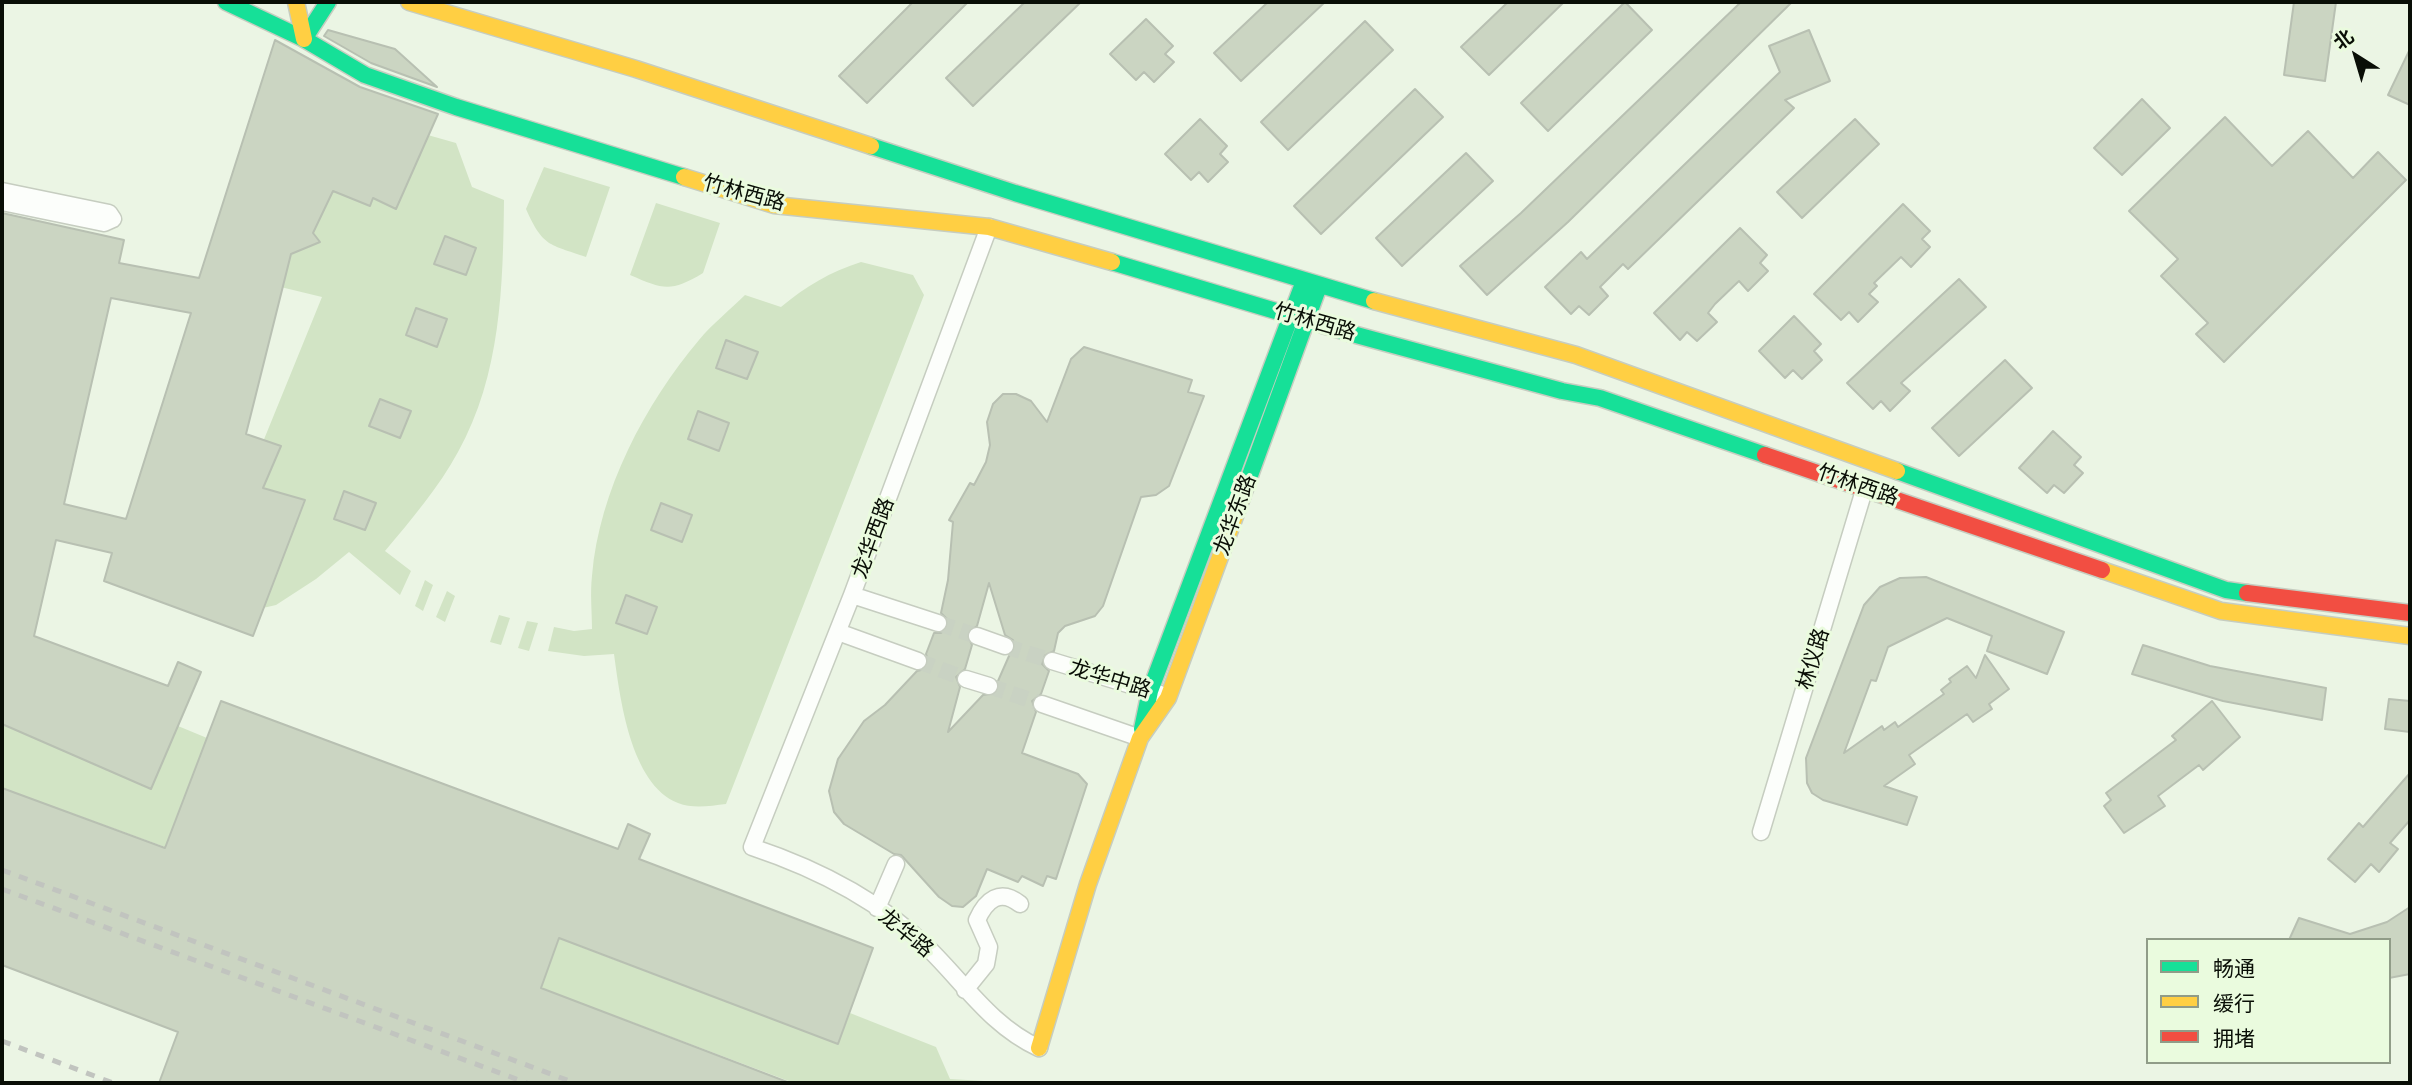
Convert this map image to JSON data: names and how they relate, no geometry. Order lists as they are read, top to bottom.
{
  "streets": {
    "main road": ["竹林西路", "龙华东路"],
    "street": [
      "龙华西路",
      "林仪路",
      "龙华中路",
      "龙华路"
    ]
  },
  "crossings": [
    ["竹林西路", "龙华东路"],
    ["竹林西路", "龙华西路"],
    ["竹林西路", "林仪路"],
    ["龙华东路", "龙华中路"],
    ["龙华东路", "龙华路"],
    ["龙华西路", "龙华路"]
  ],
  "legend": ["畅通", "缓行", "拥堵"],
  "north": "top left"
}
